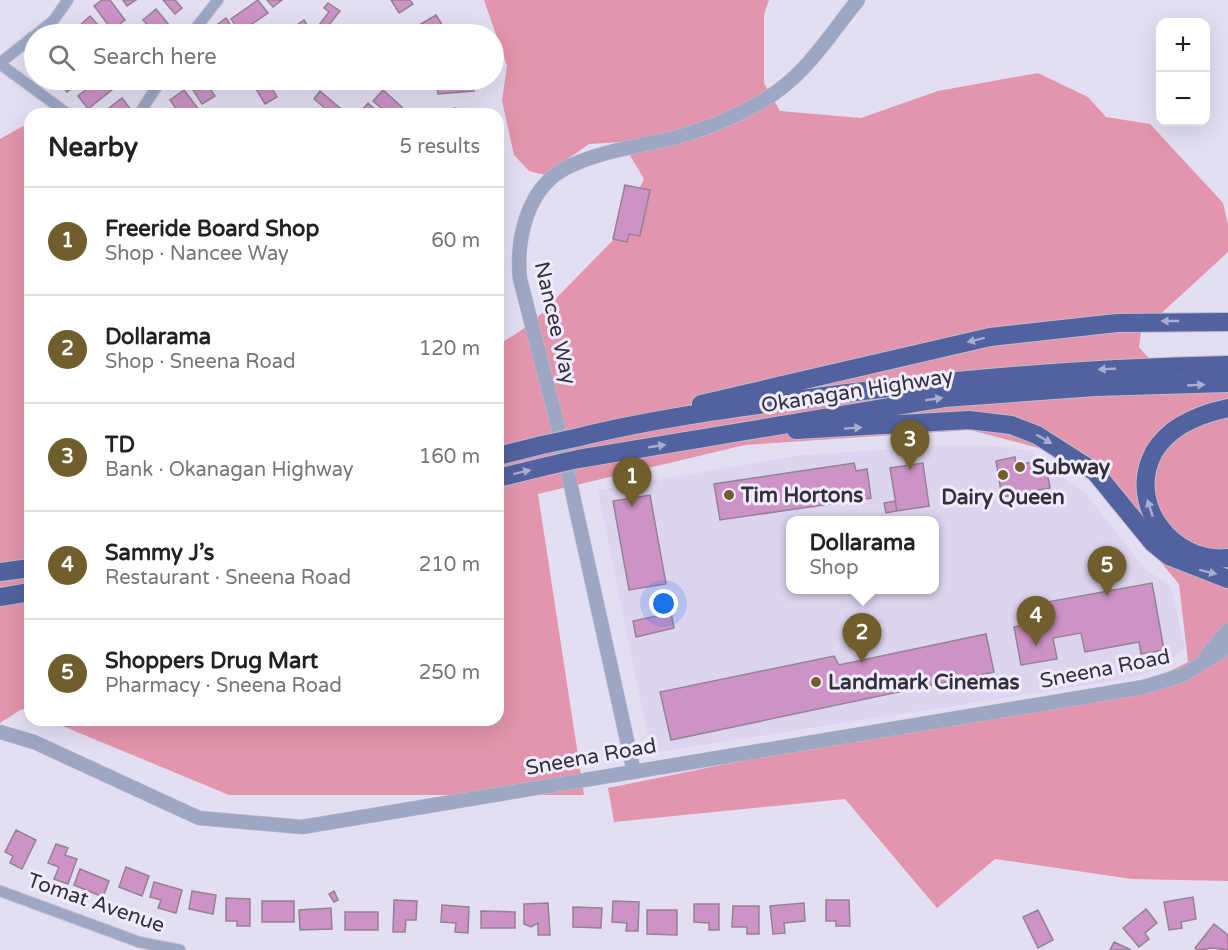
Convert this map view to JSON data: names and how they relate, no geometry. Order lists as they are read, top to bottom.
{
  "streets": {
    "highway": ["Okanagan Highway"],
    "street": ["Nancee Way", "Sneena Road", "Tomat Avenue"]
  },
  "crossings": [
    ["Nancee Way", "Sneena Road"]
  ],
  "places": [
    "Subway",
    "Dairy Queen",
    "Tim Hortons",
    "Landmark Cinemas"
  ],
  "page": {
    "map_buttons": ["+", "−"],
    "search": "Search here",
    "heading": ["Nearby", "5 results"],
    "list": [
      {
        "mark": "1",
        "name": "Freeride Board Shop",
        "note": "Shop · Nancee Way",
        "value": "60 m"
      },
      {
        "mark": "2",
        "name": "Dollarama",
        "note": "Shop · Sneena Road",
        "value": "120 m"
      },
      {
        "mark": "3",
        "name": "TD",
        "note": "Bank · Okanagan Highway",
        "value": "160 m"
      },
      {
        "mark": "4",
        "name": "Sammy J’s",
        "note": "Restaurant · Sneena Road",
        "value": "210 m"
      },
      {
        "mark": "5",
        "name": "Shoppers Drug Mart",
        "note": "Pharmacy · Sneena Road",
        "value": "250 m"
      }
    ],
    "pins": [
      "3",
      "1",
      "5",
      "4",
      "2"
    ],
    "popup": ["Dollarama", "Shop"]
  }
}
